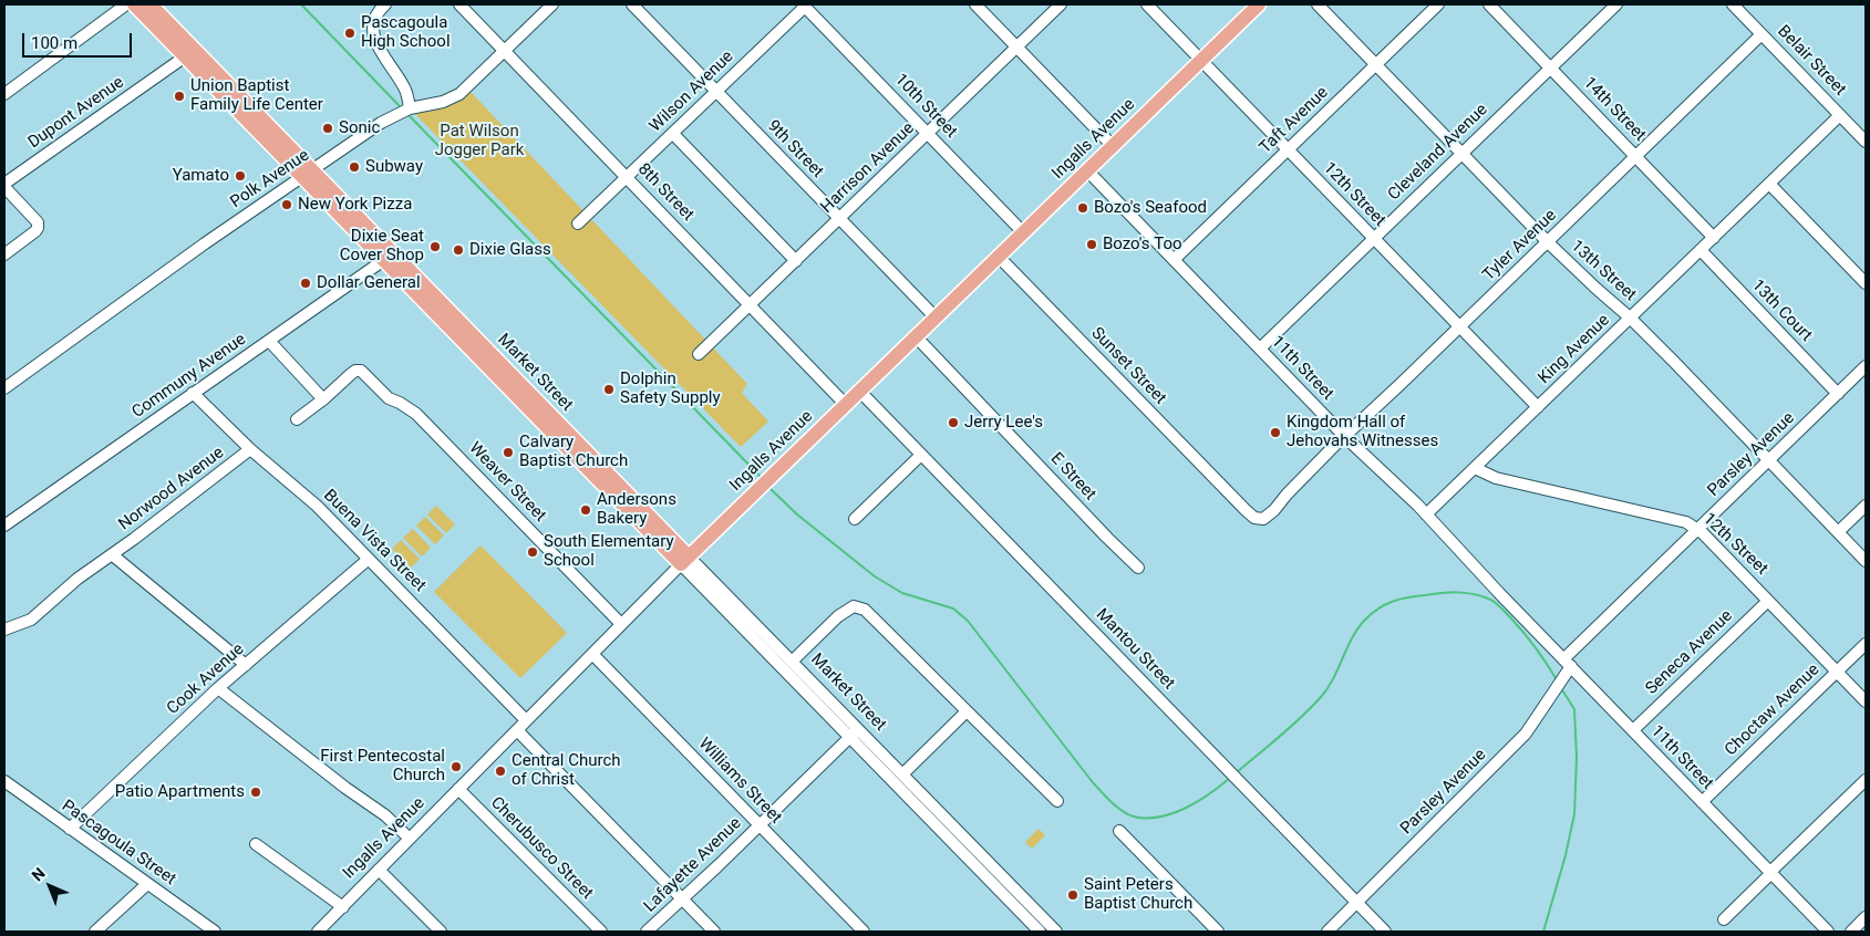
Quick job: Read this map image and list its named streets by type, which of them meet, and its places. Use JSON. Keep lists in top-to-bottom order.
{
  "streets": {
    "main road": ["Ingalls Avenue", "Market Street"],
    "street": [
      "Belair Street",
      "Wilson Avenue",
      "10th Street",
      "14th Street",
      "Dupont Avenue",
      "Taft Avenue",
      "9th Street",
      "Cleveland Avenue",
      "Harrison Avenue",
      "Polk Avenue",
      "8th Street",
      "12th Street",
      "Tyler Avenue",
      "13th Street",
      "13th Court",
      "King Avenue",
      "Sunset Street",
      "11th Street",
      "Communy Avenue",
      "Parsley Avenue",
      "E Street",
      "Weaver Street",
      "Norwood Avenue",
      "Buena Vista Street",
      "Mantou Street",
      "Seneca Avenue",
      "Cook Avenue",
      "Choctaw Avenue",
      "Williams Street",
      "Pascagoula Street",
      "Cherubusco Street",
      "Lafayette Avenue"
    ]
  },
  "crossings": [
    ["Belair Street", "Tyler Avenue"],
    ["Belair Street", "King Avenue"],
    ["Wilson Avenue", "10th Street"],
    ["Wilson Avenue", "9th Street"],
    ["Wilson Avenue", "8th Street"],
    ["10th Street", "Ingalls Avenue"],
    ["10th Street", "Harrison Avenue"],
    ["14th Street", "Cleveland Avenue"],
    ["14th Street", "Tyler Avenue"],
    ["14th Street", "King Avenue"],
    ["Dupont Avenue", "Market Street"],
    ["Taft Avenue", "12th Street"],
    ["Taft Avenue", "13th Street"],
    ["Taft Avenue", "11th Street"],
    ["Ingalls Avenue", "9th Street"],
    ["Ingalls Avenue", "8th Street"],
    ["Ingalls Avenue", "12th Street"],
    ["Ingalls Avenue", "Sunset Street"],
    ["Ingalls Avenue", "11th Street"],
    ["Ingalls Avenue", "Market Street"],
    ["Ingalls Avenue", "E Street"],
    ["Ingalls Avenue", "Weaver Street"],
    ["Ingalls Avenue", "Buena Vista Street"],
    ["Ingalls Avenue", "Mantou Street"],
    ["Ingalls Avenue", "Williams Street"],
    ["Ingalls Avenue", "Cherubusco Street"],
    ["9th Street", "Harrison Avenue"],
    ["Cleveland Avenue", "12th Street"],
    ["Cleveland Avenue", "13th Street"],
    ["Cleveland Avenue", "11th Street"],
    ["Harrison Avenue", "8th Street"],
    ["Polk Avenue", "8th Street"],
    ["Polk Avenue", "Market Street"],
    ["12th Street", "Tyler Avenue"],
    ["12th Street", "King Avenue"],
    ["12th Street", "Parsley Avenue"],
    ["12th Street", "Seneca Avenue"],
    ["12th Street", "Choctaw Avenue"],
    ["Tyler Avenue", "13th Street"],
    ["Tyler Avenue", "Sunset Street"],
    ["Tyler Avenue", "11th Street"],
    ["13th Street", "King Avenue"],
    ["13th Street", "Parsley Avenue"],
    ["13th Court", "King Avenue"],
    ["13th Court", "Parsley Avenue"],
    ["King Avenue", "11th Street"],
    ["11th Street", "Parsley Avenue"],
    ["11th Street", "Seneca Avenue"],
    ["11th Street", "Choctaw Avenue"],
    ["Market Street", "Communy Avenue"],
    ["Market Street", "Lafayette Avenue"],
    ["Communy Avenue", "Buena Vista Street"],
    ["Parsley Avenue", "Mantou Street"],
    ["Norwood Avenue", "Buena Vista Street"],
    ["Buena Vista Street", "Cook Avenue"],
    ["Cook Avenue", "Pascagoula Street"],
    ["Williams Street", "Lafayette Avenue"]
  ],
  "parks": ["Pat Wilson Jogger Park"],
  "places": [
    "Pascagoula High School",
    "Union Baptist Family Life Center",
    "Sonic",
    "Subway",
    "Yamato",
    "New York Pizza",
    "Bozo's Seafood",
    "Bozo's Too",
    "Dixie Seat Cover Shop",
    "Dixie Glass",
    "Dollar General",
    "Dolphin Safety Supply",
    "Jerry Lee's",
    "Kingdom Hall of Jehovahs Witnesses",
    "Calvary Baptist Church",
    "Andersons Bakery",
    "South Elementary School",
    "First Pentecostal Church",
    "Central Church of Christ",
    "Patio Apartments",
    "Saint Peters Baptist Church"
  ],
  "scale_bar": "100 m",
  "north": "top left"
}
